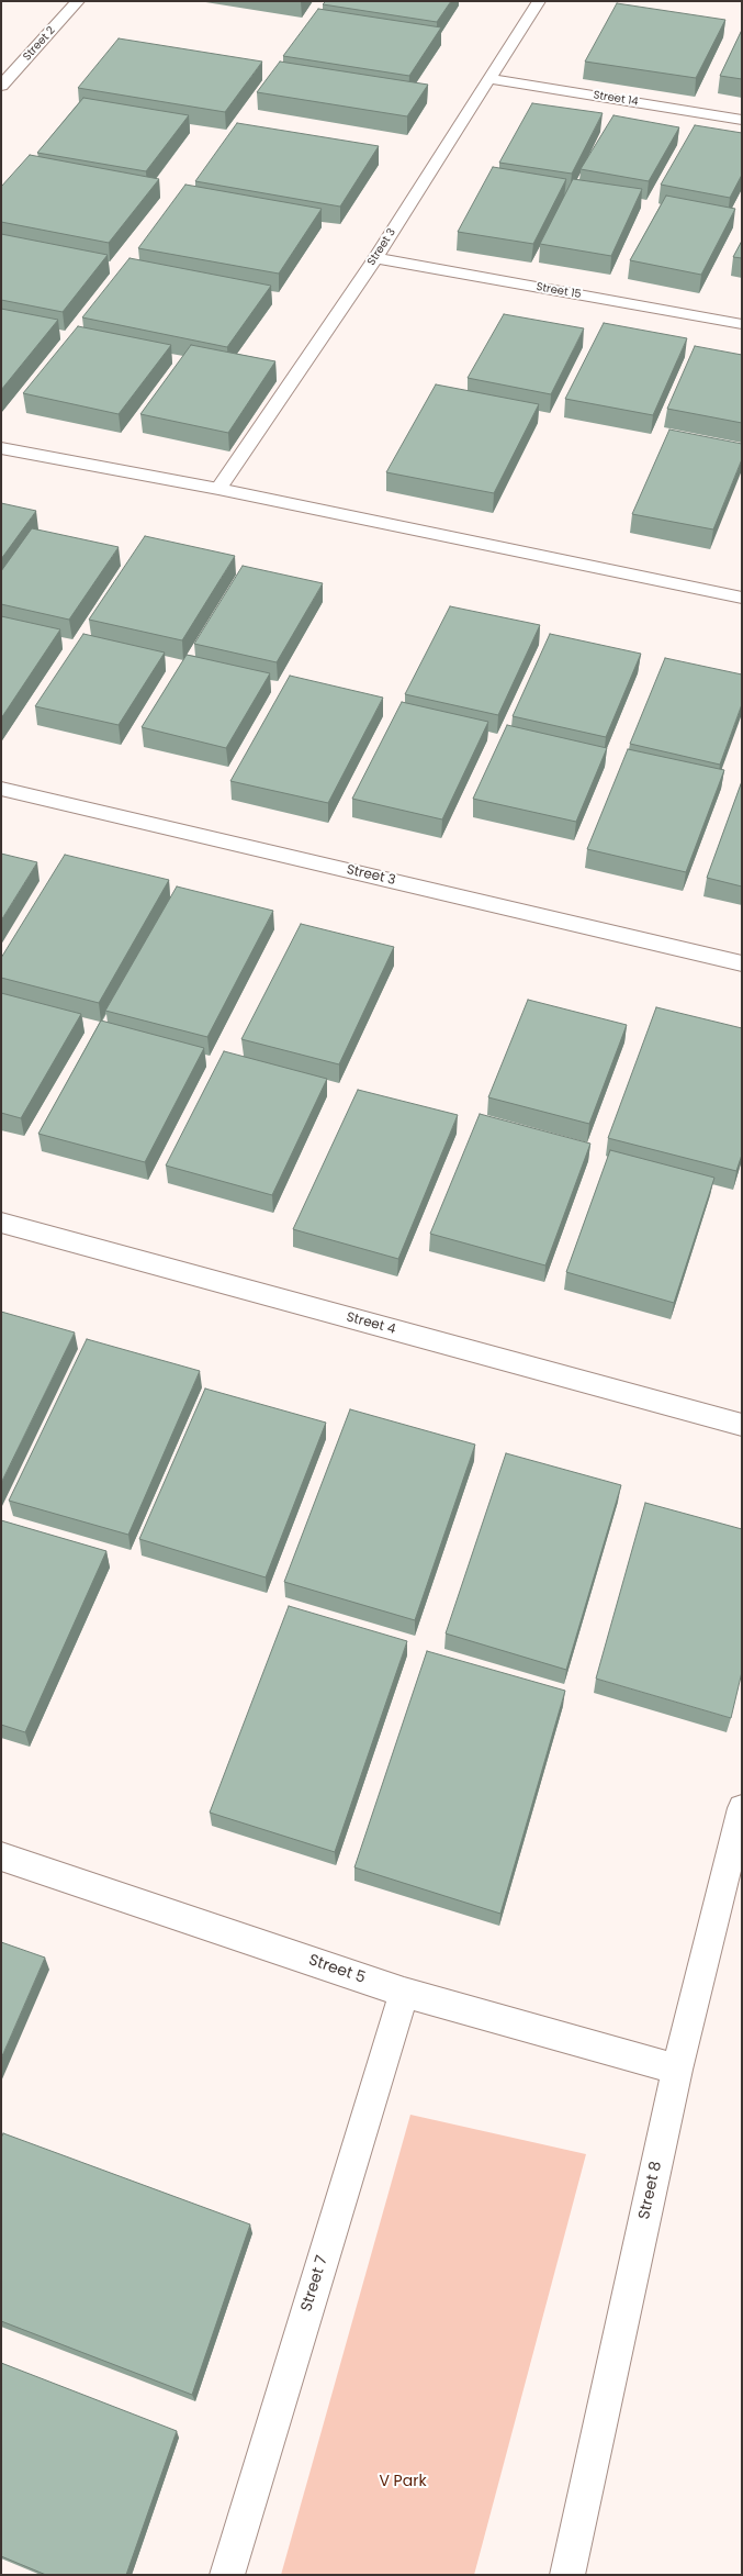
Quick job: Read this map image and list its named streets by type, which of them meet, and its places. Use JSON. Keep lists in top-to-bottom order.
{
  "streets": {
    "street": [
      "Street 2",
      "Street 14",
      "Street 3",
      "Street 15",
      "Street 4",
      "Street 5",
      "Street 8",
      "Street 7"
    ]
  },
  "crossings": [
    ["Street 14", "Street 3"],
    ["Street 3", "Street 15"],
    ["Street 5", "Street 8"],
    ["Street 5", "Street 7"]
  ],
  "parks": ["V Park"]
}
